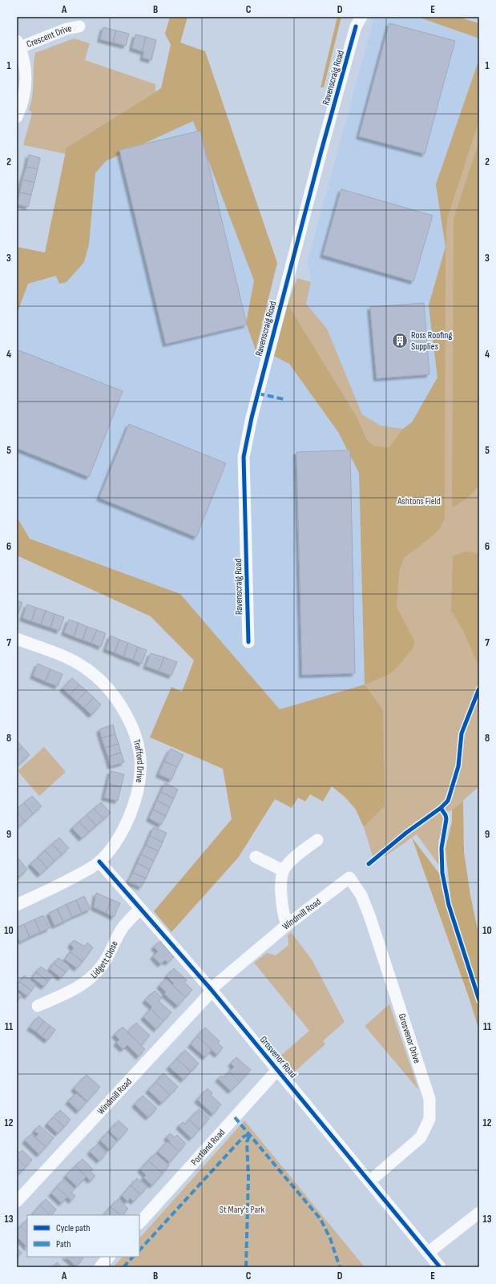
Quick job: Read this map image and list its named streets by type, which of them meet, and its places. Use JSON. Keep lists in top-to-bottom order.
{
  "streets": {
    "street": [
      "Crescent Drive",
      "Ravenscraig Road",
      "Trafford Drive",
      "Windmill Road",
      "Lidgett Close",
      "Grosvenor Drive",
      "Grosvenor Road",
      "Portland Road"
    ]
  },
  "crossings": [
    ["Trafford Drive", "Grosvenor Road"],
    ["Windmill Road", "Grosvenor Drive"],
    ["Windmill Road", "Grosvenor Road"],
    ["Lidgett Close", "Grosvenor Road"],
    ["Grosvenor Drive", "Grosvenor Road"],
    ["Grosvenor Road", "Portland Road"]
  ],
  "parks": ["Ashtons Field", "St Mary's Park"],
  "places": {
    "building": ["Ross Roofing Supplies"]
  },
  "legend": ["Cycle path", "Path"],
  "grid": {
    "columns": [
      "A",
      "B",
      "C",
      "D",
      "E"
    ],
    "rows": [
      "1",
      "2",
      "3",
      "4",
      "5",
      "6",
      "7",
      "8",
      "9",
      "10",
      "11",
      "12",
      "13"
    ]
  }
}
